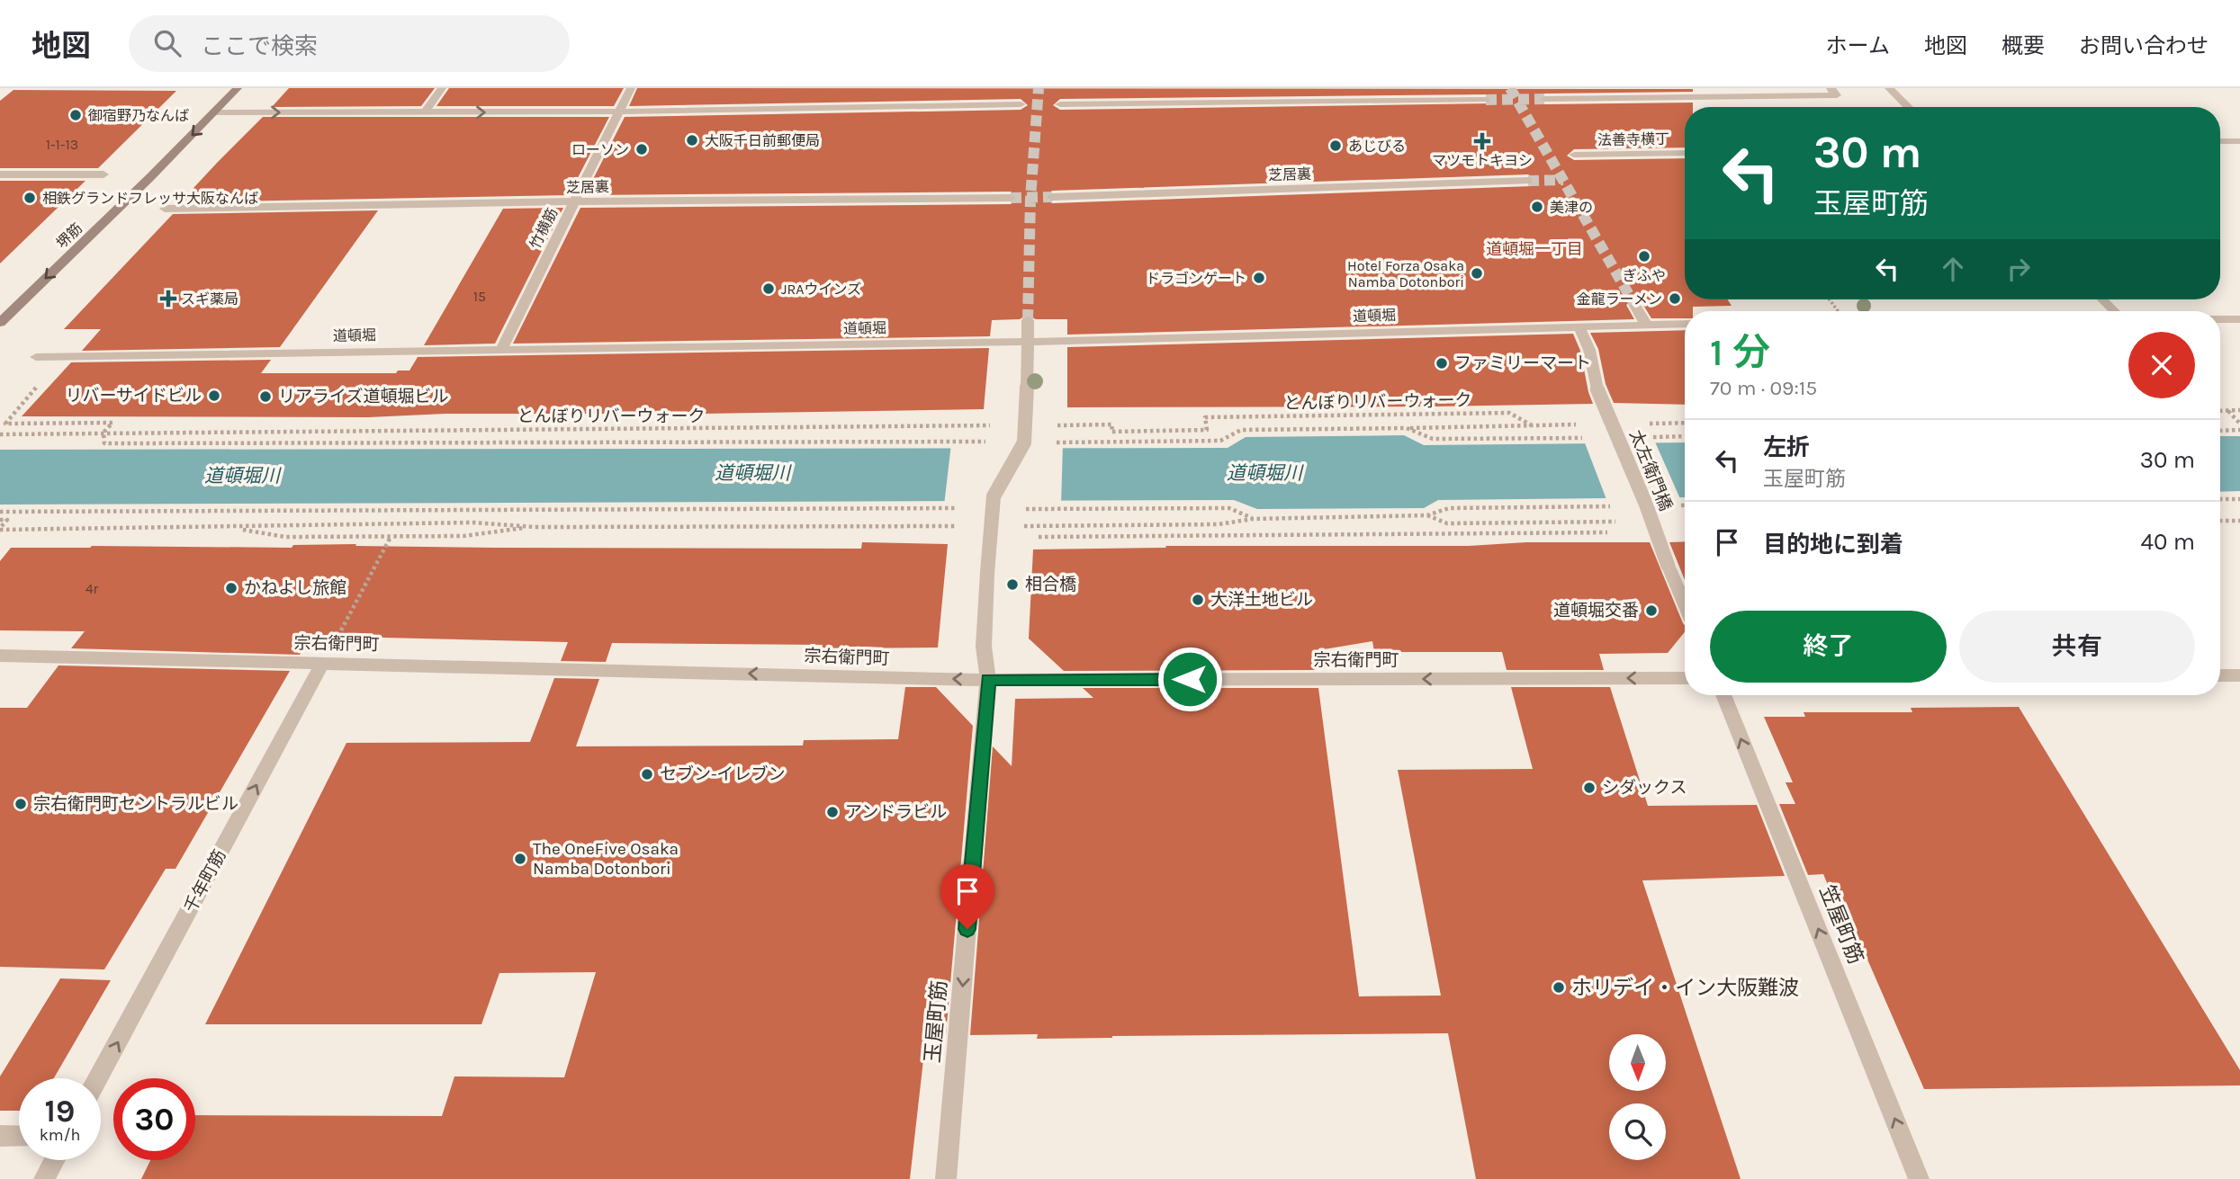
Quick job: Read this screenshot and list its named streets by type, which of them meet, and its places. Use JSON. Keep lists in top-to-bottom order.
{
  "streets": {
    "main road": ["堺筋"],
    "street": [
      "法善寺横丁",
      "芝居裏",
      "竹横筋",
      "道頓堀",
      "太左衛門橋",
      "宗右衛門町",
      "千年町筋",
      "笠屋町筋",
      "玉屋町筋"
    ],
    "path": ["とんぼりリバーウォーク"]
  },
  "crossings": [
    ["芝居裏", "竹横筋"],
    ["竹横筋", "道頓堀"],
    ["道頓堀", "太左衛門橋"],
    ["道頓堀", "玉屋町筋"],
    ["宗右衛門町", "千年町筋"],
    ["宗右衛門町", "玉屋町筋"]
  ],
  "one_way": [
    "堺筋",
    "宗右衛門町",
    "千年町筋",
    "笠屋町筋",
    "玉屋町筋"
  ],
  "districts": ["道頓堀一丁目"],
  "water": ["道頓堀川"],
  "places": {
    "other": [
      "御宿野乃なんば",
      "大阪千日前郵便局",
      "あじびる",
      "ローソン",
      "相鉄グランドフレッサ大阪なんば",
      "美津の",
      "ぎふや",
      "Hotel Forza Osaka Namba Dotonbori",
      "ドラゴンゲート",
      "JRAウインズ",
      "金龍ラーメン",
      "ファミリーマート",
      "リバーサイドビル",
      "リアライズ道頓堀ビル",
      "相合橋",
      "かねよし旅館",
      "大洋土地ビル",
      "道頓堀交番",
      "セブン-イレブン",
      "シダックス",
      "宗右衛門町セントラルビル",
      "アンドラビル",
      "The OneFive Osaka Namba Dotonbori",
      "ホリデイ・イン大阪難波"
    ],
    "health": ["マツモトキヨシ", "スギ薬局"]
  },
  "house_numbers": ["1-1-13", "15", "4r"],
  "north": "bottom",
  "page": {
    "header": "地図",
    "search": "ここで検索",
    "nav": [
      "ホーム",
      "地図",
      "概要",
      "お問い合わせ"
    ],
    "turn": ["30 m", "玉屋町筋"],
    "heading": ["1 分", "70 m · 09:15"],
    "list": [
      {
        "name": "左折",
        "note": "玉屋町筋",
        "value": "30 m"
      },
      {
        "name": "目的地に到着",
        "value": "40 m"
      }
    ],
    "buttons": ["終了", "共有"],
    "speed": "19 km/h",
    "limit": "30"
  }
}
